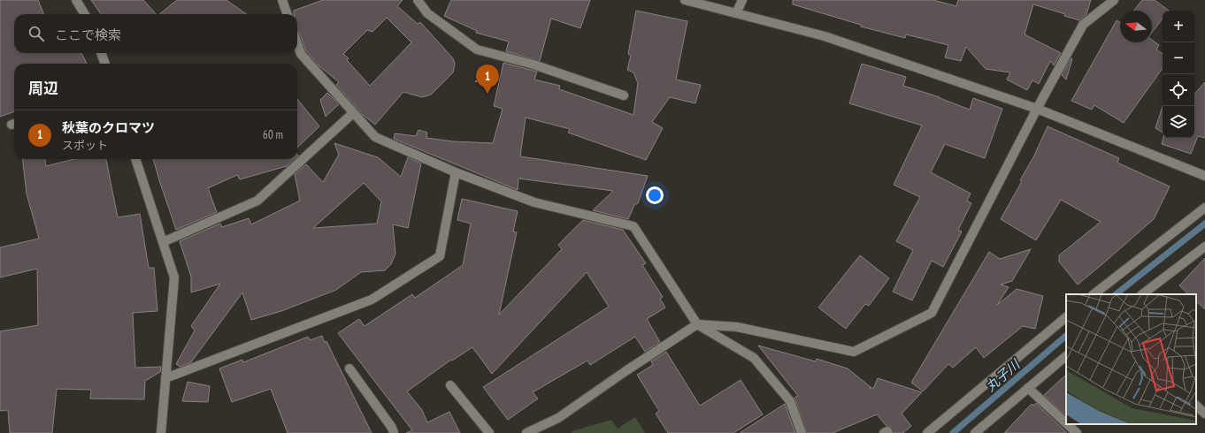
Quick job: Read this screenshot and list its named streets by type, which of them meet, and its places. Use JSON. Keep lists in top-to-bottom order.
{
  "water": ["丸子川"],
  "north": "left",
  "page": {
    "map_buttons": ["+", "−"],
    "search": "ここで検索",
    "heading": "周辺",
    "pins": "1",
    "list": [
      {
        "mark": "1",
        "name": "秋葉のクロマツ",
        "note": "スポット",
        "value": "60 m"
      }
    ]
  }
}
